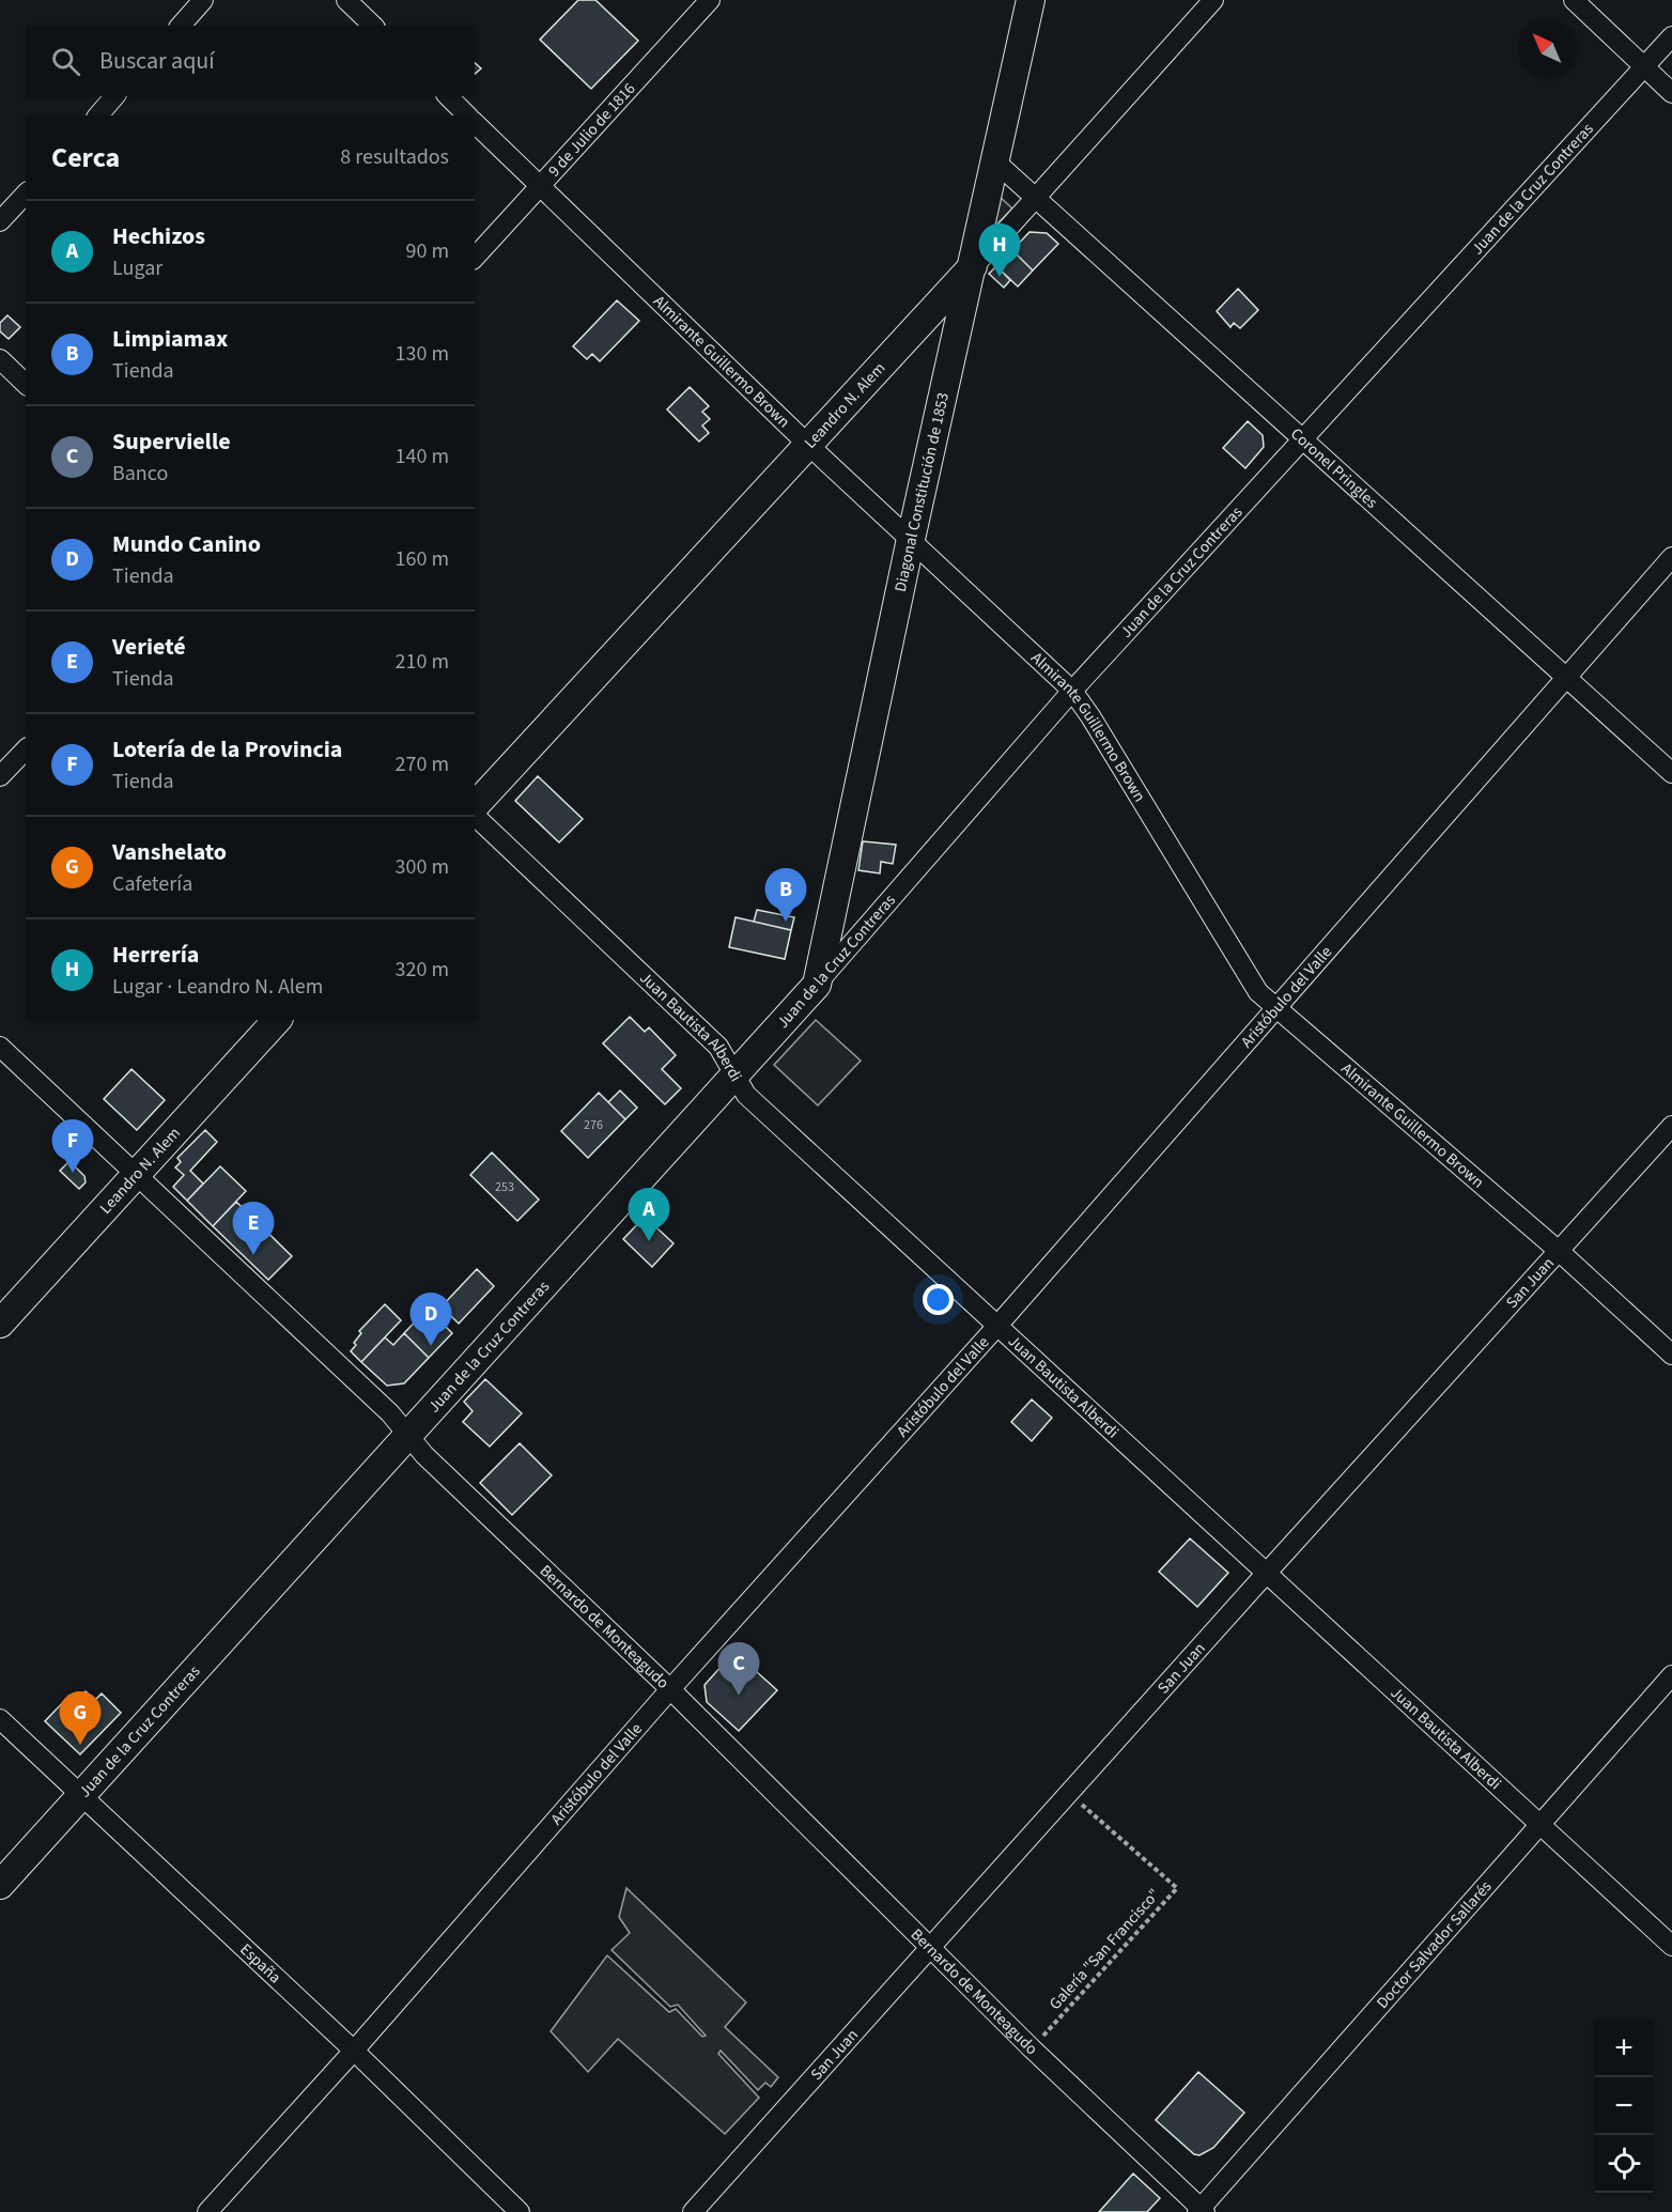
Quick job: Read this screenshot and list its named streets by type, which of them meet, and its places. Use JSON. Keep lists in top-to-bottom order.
{
  "streets": {
    "main road": ["Juan de la Cruz Contreras", "Leandro N. Alem", "Diagonal Constitución de 1853"],
    "street": [
      "9 de Julio de 1816",
      "Almirante Guillermo Brown",
      "Coronel Pringles",
      "Aristóbulo del Valle",
      "Juan Bautista Alberdi",
      "San Juan",
      "Bernardo de Monteagudo",
      "Doctor Salvador Sallarés",
      "España"
    ],
    "path": ["Galería \"San Francisco\""]
  },
  "crossings": [
    ["9 de Julio de 1816", "Almirante Guillermo Brown"],
    ["Juan de la Cruz Contreras", "Almirante Guillermo Brown"],
    ["Juan de la Cruz Contreras", "Coronel Pringles"],
    ["Juan de la Cruz Contreras", "Diagonal Constitución de 1853"],
    ["Juan de la Cruz Contreras", "Juan Bautista Alberdi"],
    ["Juan de la Cruz Contreras", "Bernardo de Monteagudo"],
    ["Juan de la Cruz Contreras", "España"],
    ["Almirante Guillermo Brown", "Leandro N. Alem"],
    ["Almirante Guillermo Brown", "Diagonal Constitución de 1853"],
    ["Almirante Guillermo Brown", "Aristóbulo del Valle"],
    ["Almirante Guillermo Brown", "San Juan"],
    ["Leandro N. Alem", "Coronel Pringles"],
    ["Leandro N. Alem", "Diagonal Constitución de 1853"],
    ["Leandro N. Alem", "Bernardo de Monteagudo"],
    ["Coronel Pringles", "Diagonal Constitución de 1853"],
    ["Coronel Pringles", "Aristóbulo del Valle"],
    ["Aristóbulo del Valle", "Juan Bautista Alberdi"],
    ["Aristóbulo del Valle", "Bernardo de Monteagudo"],
    ["Aristóbulo del Valle", "España"],
    ["Juan Bautista Alberdi", "San Juan"],
    ["Juan Bautista Alberdi", "Doctor Salvador Sallarés"],
    ["San Juan", "Bernardo de Monteagudo"],
    ["San Juan", "Galería \"San Francisco\""],
    ["Bernardo de Monteagudo", "Doctor Salvador Sallarés"],
    ["Bernardo de Monteagudo", "Galería \"San Francisco\""]
  ],
  "house_numbers": ["276", "253"],
  "north": "top left",
  "page": {
    "search": "Buscar aquí",
    "heading": ["Cerca", "8 resultados"],
    "list": [
      {
        "mark": "A",
        "name": "Hechizos",
        "note": "Lugar",
        "value": "90 m"
      },
      {
        "mark": "B",
        "name": "Limpiamax",
        "note": "Tienda",
        "value": "130 m"
      },
      {
        "mark": "C",
        "name": "Supervielle",
        "note": "Banco",
        "value": "140 m"
      },
      {
        "mark": "D",
        "name": "Mundo Canino",
        "note": "Tienda",
        "value": "160 m"
      },
      {
        "mark": "E",
        "name": "Verieté",
        "note": "Tienda",
        "value": "210 m"
      },
      {
        "mark": "F",
        "name": "Lotería de la Provincia",
        "note": "Tienda",
        "value": "270 m"
      },
      {
        "mark": "G",
        "name": "Vanshelato",
        "note": "Cafetería",
        "value": "300 m"
      },
      {
        "mark": "H",
        "name": "Herrería",
        "note": "Lugar · Leandro N. Alem",
        "value": "320 m"
      }
    ],
    "pins": [
      "H",
      "B",
      "F",
      "A",
      "E",
      "D",
      "C",
      "G"
    ],
    "map_buttons": ["+", "−"]
  }
}
